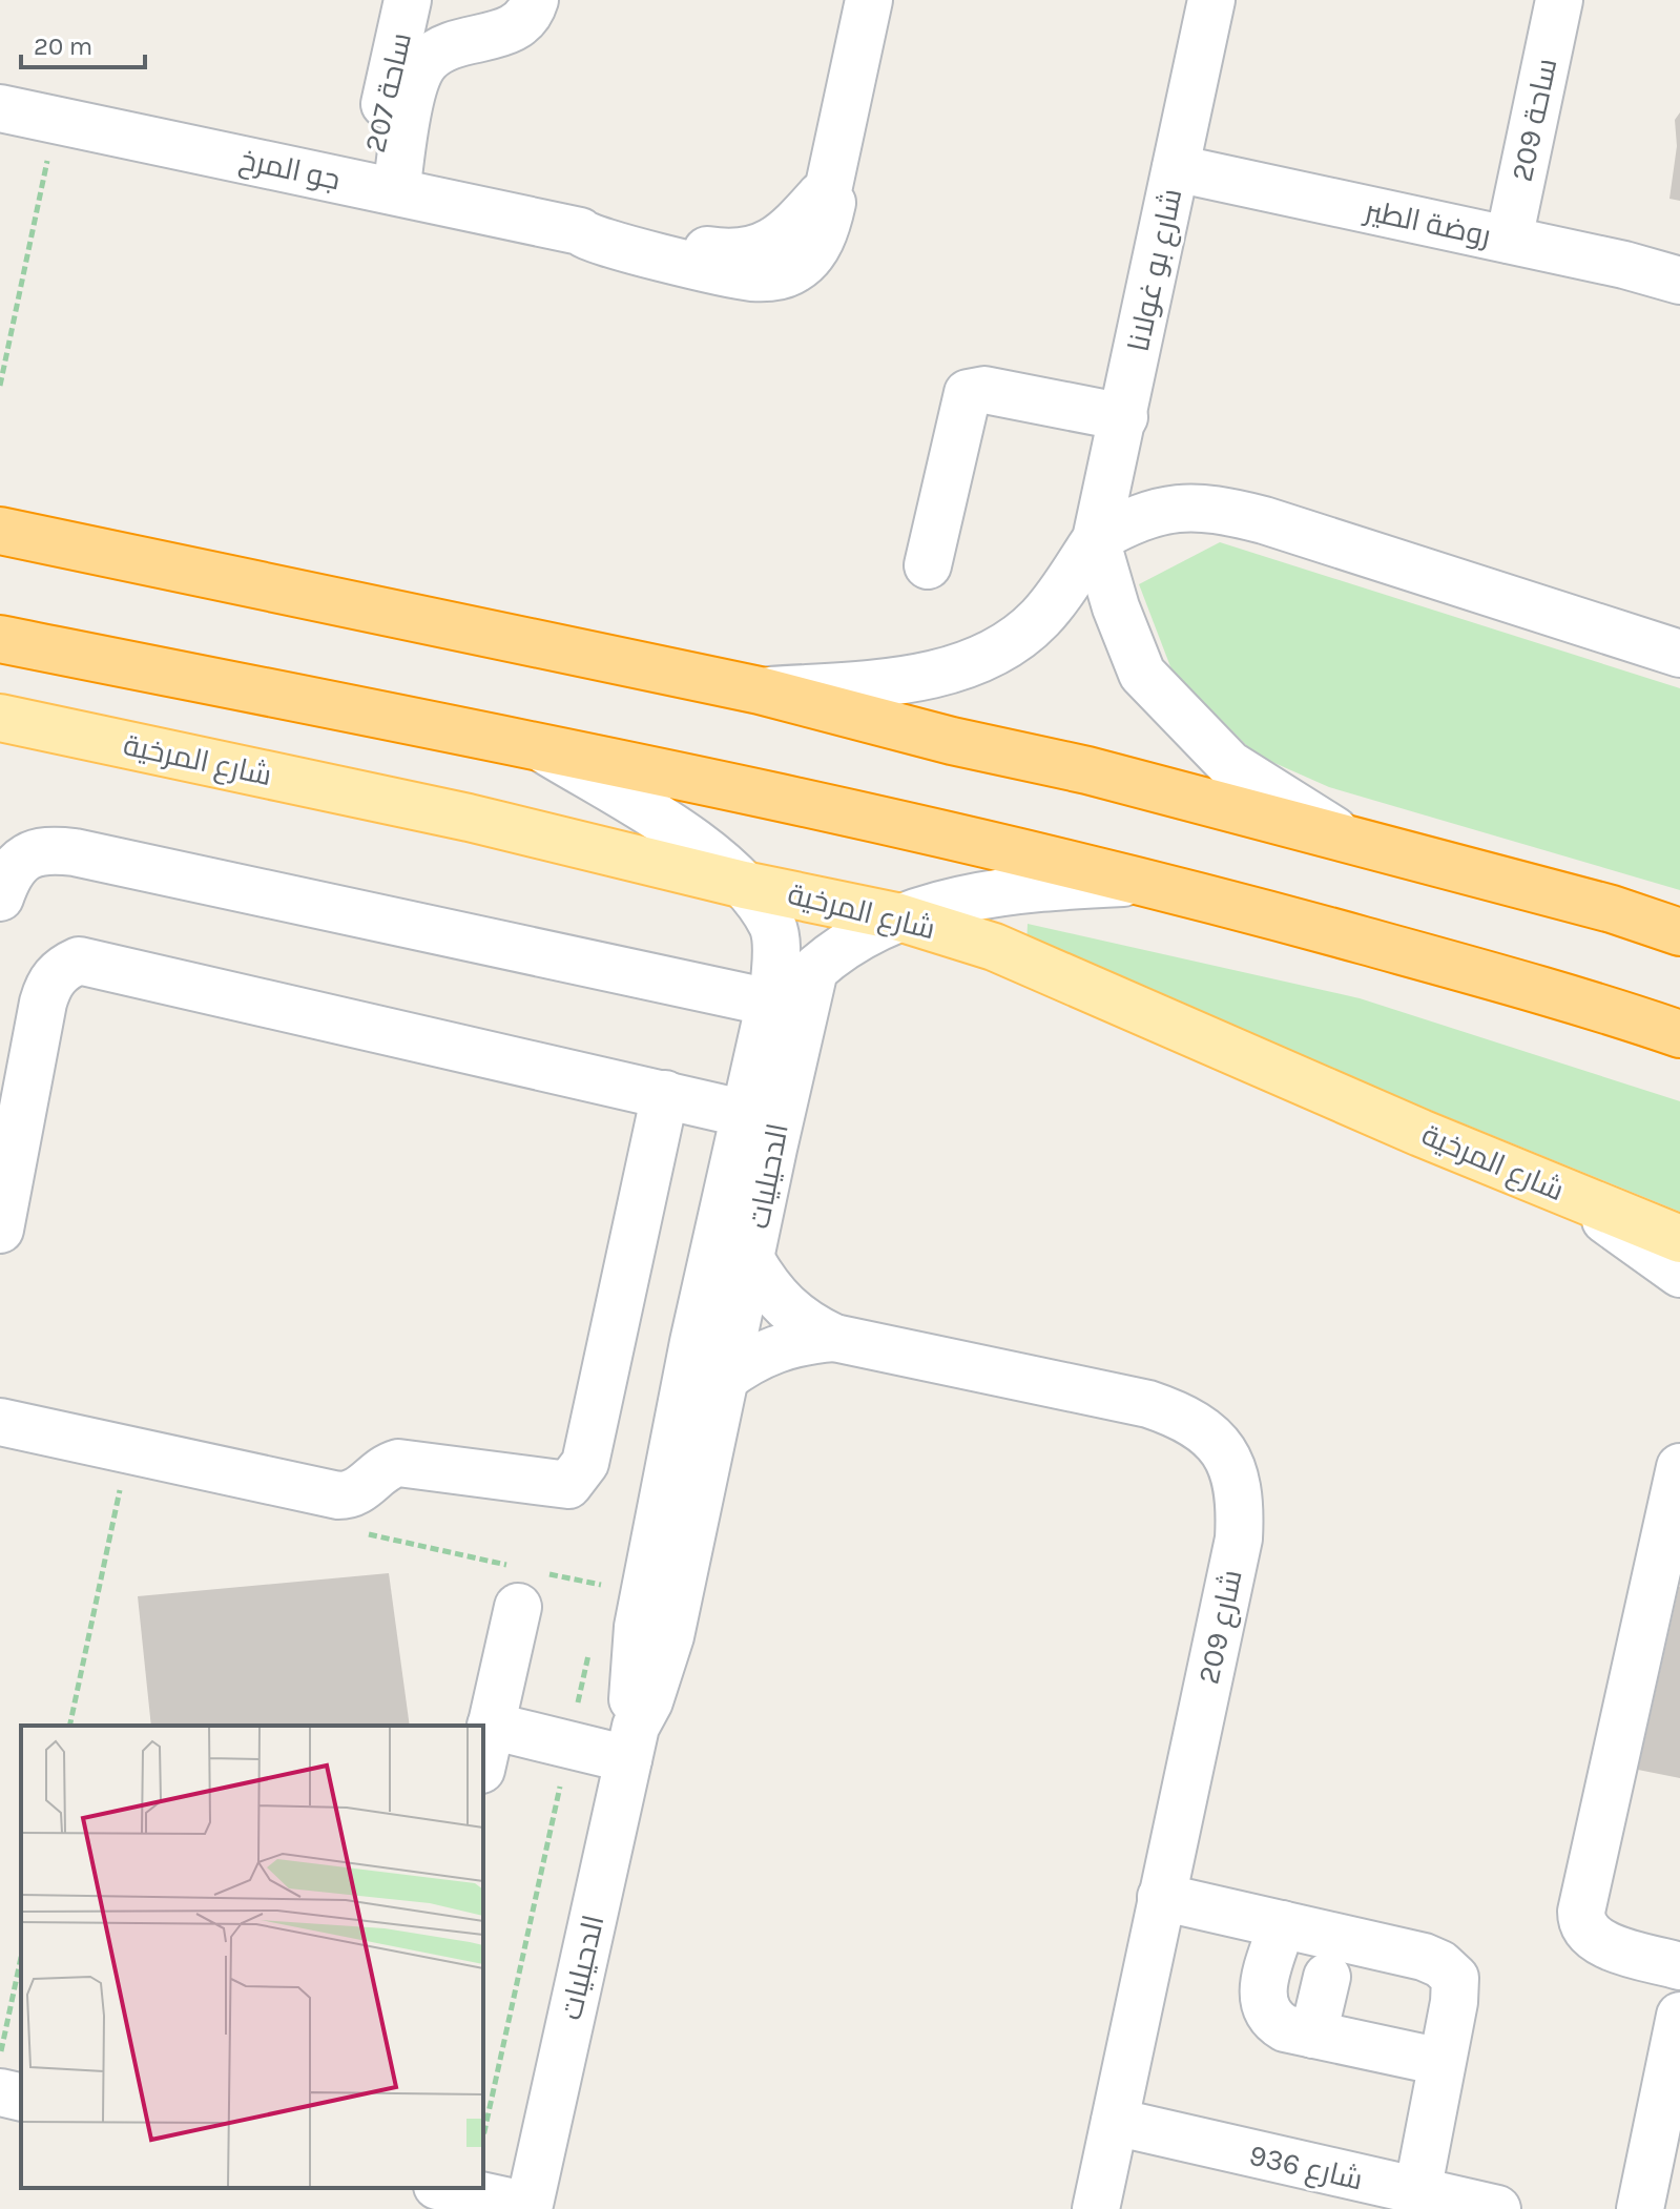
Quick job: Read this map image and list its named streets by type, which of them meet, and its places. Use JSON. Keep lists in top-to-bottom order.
{
  "streets": {
    "main road": ["شارع المرخية"],
    "street": [
      "ساحة 207",
      "ساحة 209",
      "جو المرخ",
      "روضة الطير",
      "شارع بو غولانا",
      "الدحيليات",
      "شارع 209",
      "شارع 936"
    ]
  },
  "crossings": [
    ["ساحة 207", "جو المرخ"],
    ["ساحة 209", "روضة الطير"],
    ["روضة الطير", "شارع بو غولانا"],
    ["شارع المرخية", "الدحيليات"],
    ["الدحيليات", "شارع 209"],
    ["شارع 209", "شارع 936"]
  ],
  "scale_bar": "20 m"
}
